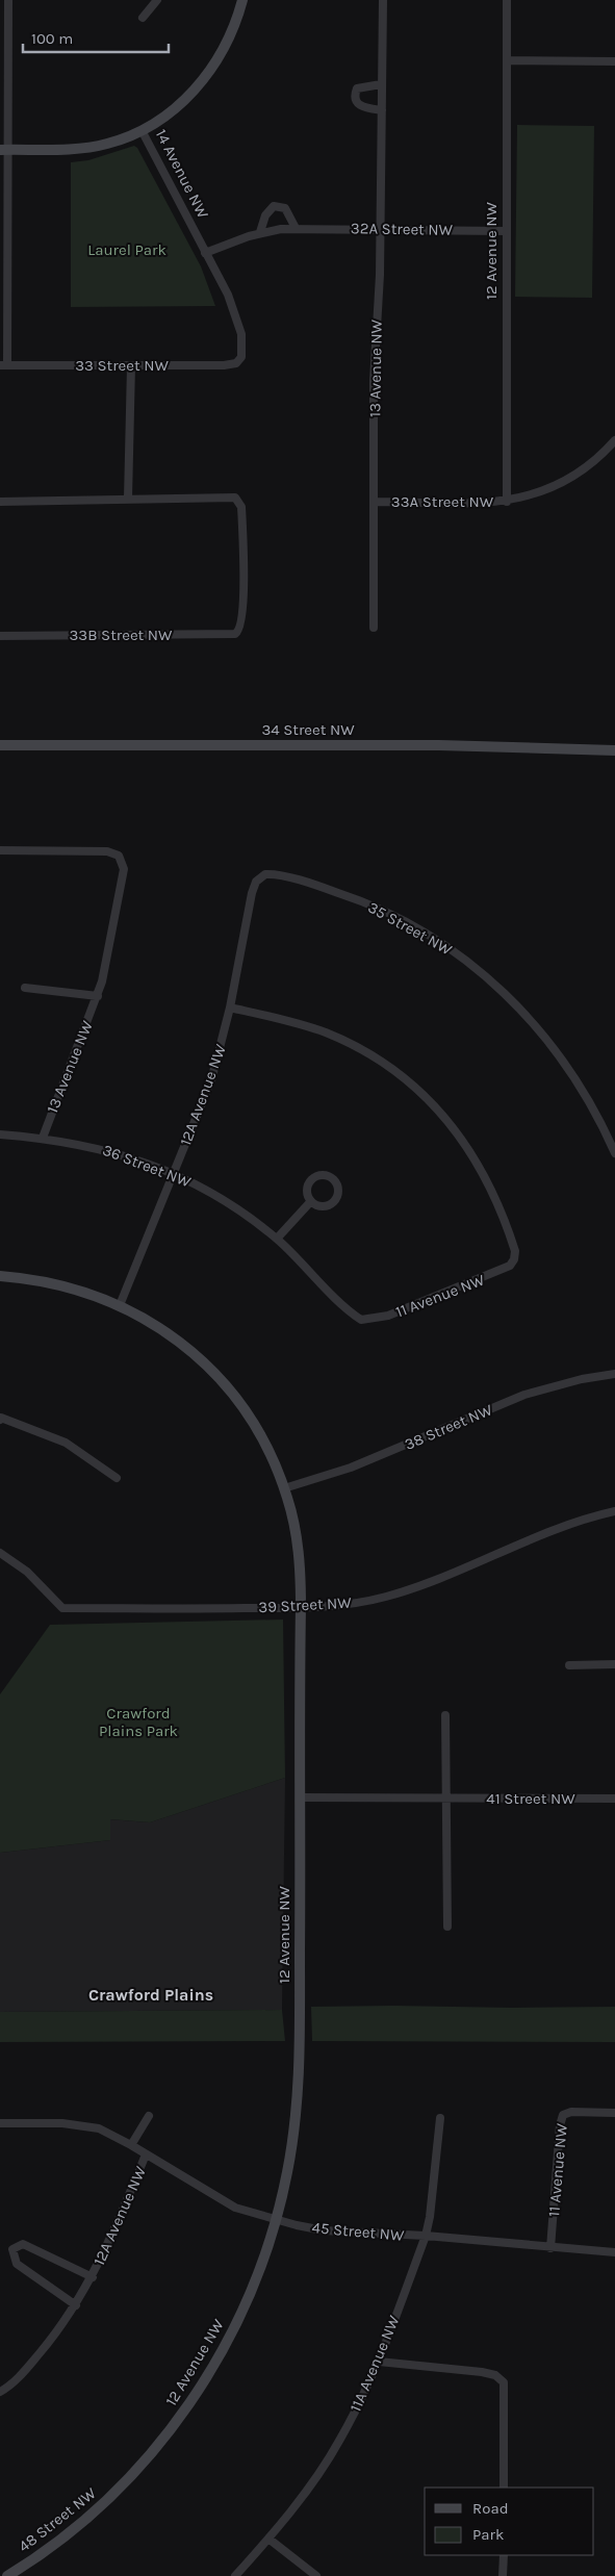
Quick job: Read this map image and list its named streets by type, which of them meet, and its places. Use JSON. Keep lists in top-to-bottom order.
{
  "streets": {
    "street": [
      "14 Avenue NW",
      "32A Street NW",
      "12 Avenue NW",
      "33 Street NW",
      "13 Avenue NW",
      "33A Street NW",
      "33B Street NW",
      "34 Street NW",
      "35 Street NW",
      "12A Avenue NW",
      "36 Street NW",
      "11 Avenue NW",
      "38 Street NW",
      "39 Street NW",
      "41 Street NW",
      "45 Street NW",
      "11A Avenue NW",
      "48 Street NW"
    ]
  },
  "crossings": [
    ["14 Avenue NW", "32A Street NW"],
    ["14 Avenue NW", "33 Street NW"],
    ["32A Street NW", "12 Avenue NW"],
    ["32A Street NW", "13 Avenue NW"],
    ["12 Avenue NW", "33A Street NW"],
    ["12 Avenue NW", "12A Avenue NW"],
    ["12 Avenue NW", "38 Street NW"],
    ["12 Avenue NW", "39 Street NW"],
    ["12 Avenue NW", "41 Street NW"],
    ["12 Avenue NW", "45 Street NW"],
    ["12 Avenue NW", "48 Street NW"],
    ["13 Avenue NW", "33A Street NW"],
    ["13 Avenue NW", "36 Street NW"],
    ["35 Street NW", "12A Avenue NW"],
    ["12A Avenue NW", "36 Street NW"],
    ["12A Avenue NW", "11 Avenue NW"],
    ["12A Avenue NW", "45 Street NW"],
    ["36 Street NW", "11 Avenue NW"],
    ["11 Avenue NW", "45 Street NW"],
    ["45 Street NW", "11A Avenue NW"]
  ],
  "districts": ["Crawford Plains"],
  "parks": ["Laurel Park", "Crawford Plains Park"],
  "legend": ["Road", "Park"],
  "scale_bar": "100 m"
}
